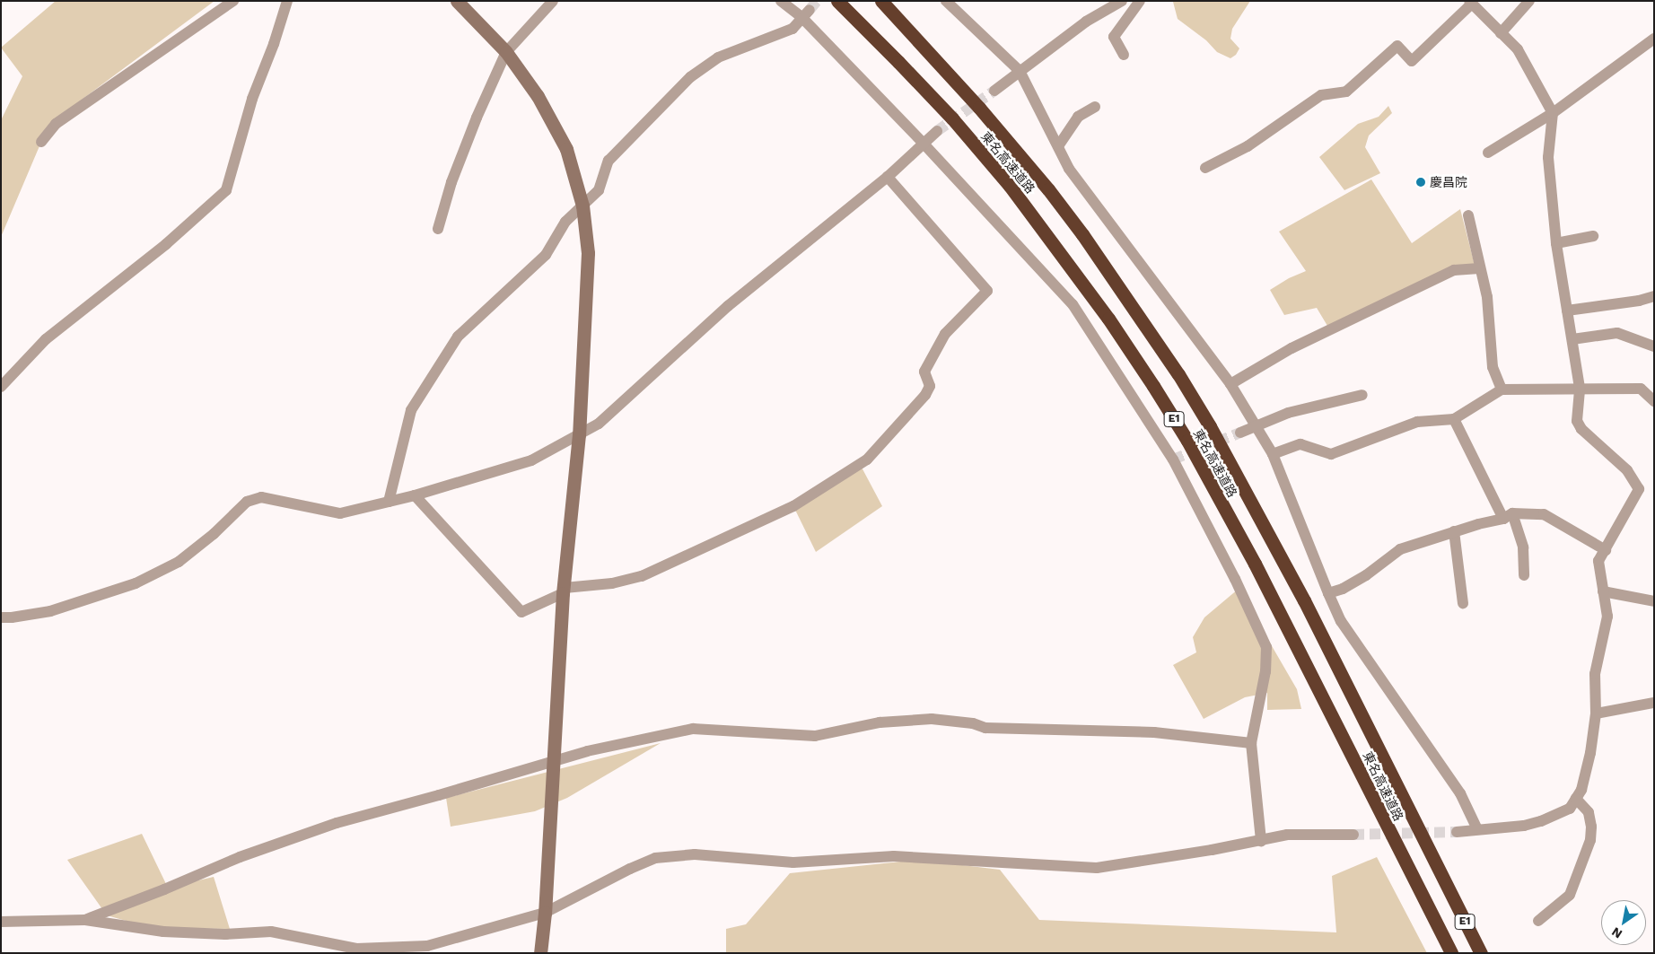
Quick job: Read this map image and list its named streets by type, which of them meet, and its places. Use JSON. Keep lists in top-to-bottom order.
{
  "streets": {
    "highway": ["東名高速道路", "E1"]
  },
  "places": ["慶昌院"],
  "north": "bottom left"
}
